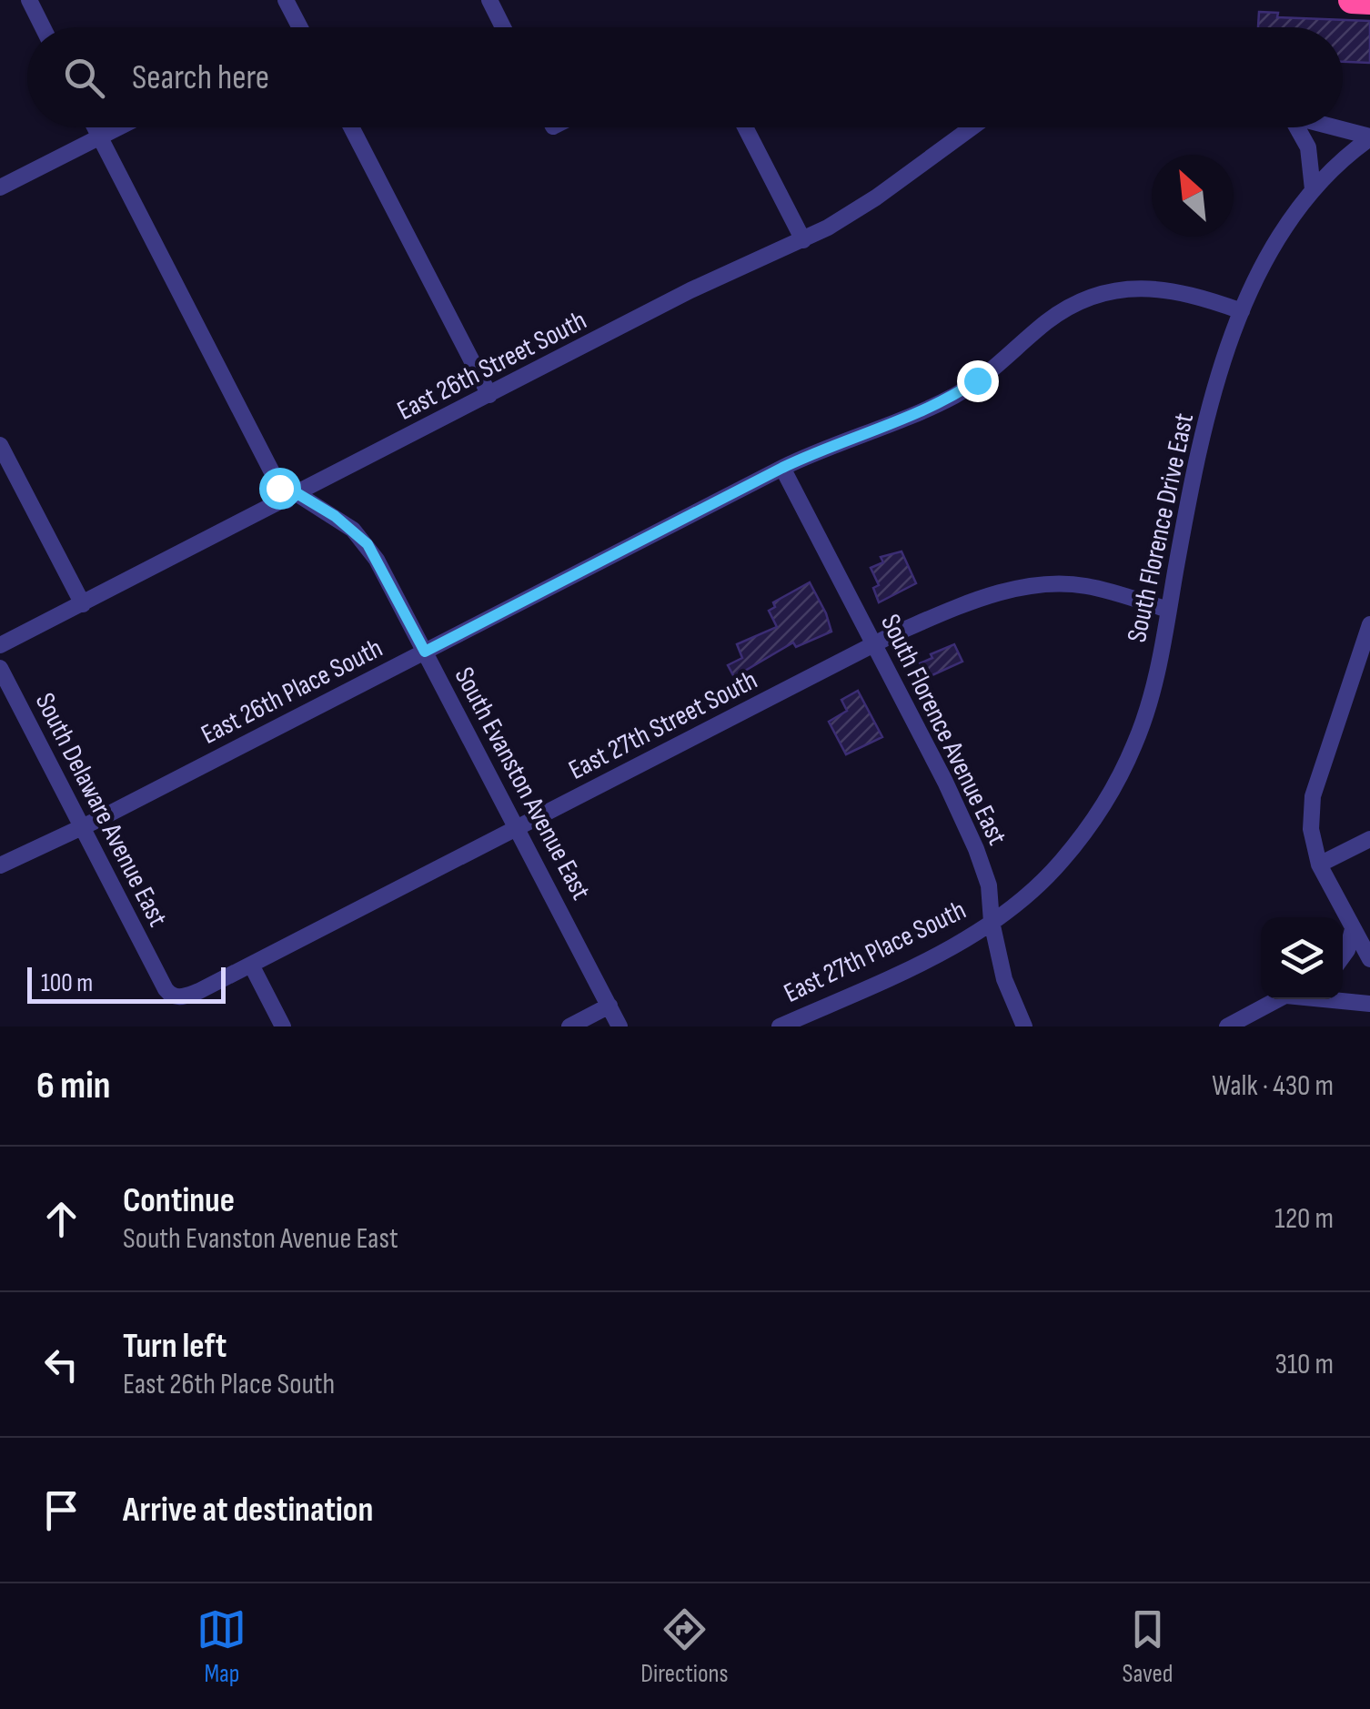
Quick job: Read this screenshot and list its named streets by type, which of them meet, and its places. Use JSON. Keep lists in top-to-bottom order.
{
  "streets": {
    "street": [
      "East 26th Street South",
      "South Florence Drive East",
      "East 26th Place South",
      "East 27th Street South",
      "South Florence Avenue East",
      "South Evanston Avenue East",
      "South Delaware Avenue East",
      "East 27th Place South"
    ]
  },
  "crossings": [
    ["East 26th Street South", "South Evanston Avenue East"],
    ["South Florence Drive East", "East 26th Place South"],
    ["South Florence Drive East", "East 27th Street South"],
    ["South Florence Drive East", "South Florence Avenue East"],
    ["South Florence Drive East", "East 27th Place South"],
    ["East 26th Place South", "South Florence Avenue East"],
    ["East 26th Place South", "South Evanston Avenue East"],
    ["East 26th Place South", "South Delaware Avenue East"],
    ["East 27th Street South", "South Florence Avenue East"],
    ["East 27th Street South", "South Evanston Avenue East"],
    ["East 27th Street South", "South Delaware Avenue East"],
    ["South Florence Avenue East", "East 27th Place South"]
  ],
  "scale_bar": "100 m",
  "north": "top left",
  "page": {
    "search": "Search here",
    "scale": "100 m",
    "heading": ["6 min", "Walk · 430 m"],
    "list": [
      ["Continue", "South Evanston Avenue East", "120 m"],
      ["Turn left", "East 26th Place South", "310 m"],
      "Arrive at destination"
    ],
    "nav": ["Map", "Directions", "Saved"]
  }
}
